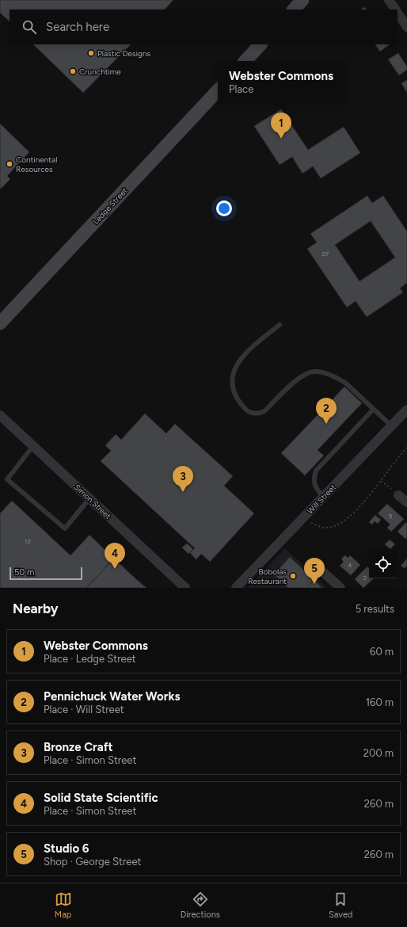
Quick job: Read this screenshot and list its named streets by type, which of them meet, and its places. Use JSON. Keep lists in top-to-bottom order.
{
  "streets": {
    "street": ["Ledge Street", "Will Street", "Simon Street"]
  },
  "places": [
    "Plastic Designs",
    "Crunchtime",
    "Continental Resources",
    "Bobolas Restaurant"
  ],
  "house_numbers": [
    "27",
    "5",
    "12",
    "4",
    "2"
  ],
  "scale_bar": "50 m",
  "page": {
    "search": "Search here",
    "popup": ["Webster Commons", "Place"],
    "pins": [
      "1",
      "2",
      "3",
      "4",
      "5"
    ],
    "scale": "50 m",
    "heading": ["Nearby", "5 results"],
    "list": [
      {
        "mark": "1",
        "name": "Webster Commons",
        "note": "Place · Ledge Street",
        "value": "60 m"
      },
      {
        "mark": "2",
        "name": "Pennichuck Water Works",
        "note": "Place · Will Street",
        "value": "160 m"
      },
      {
        "mark": "3",
        "name": "Bronze Craft",
        "note": "Place · Simon Street",
        "value": "200 m"
      },
      {
        "mark": "4",
        "name": "Solid State Scientific",
        "note": "Place · Simon Street",
        "value": "260 m"
      },
      {
        "mark": "5",
        "name": "Studio 6",
        "note": "Shop · George Street",
        "value": "260 m"
      }
    ],
    "nav": ["Map", "Directions", "Saved"]
  }
}
